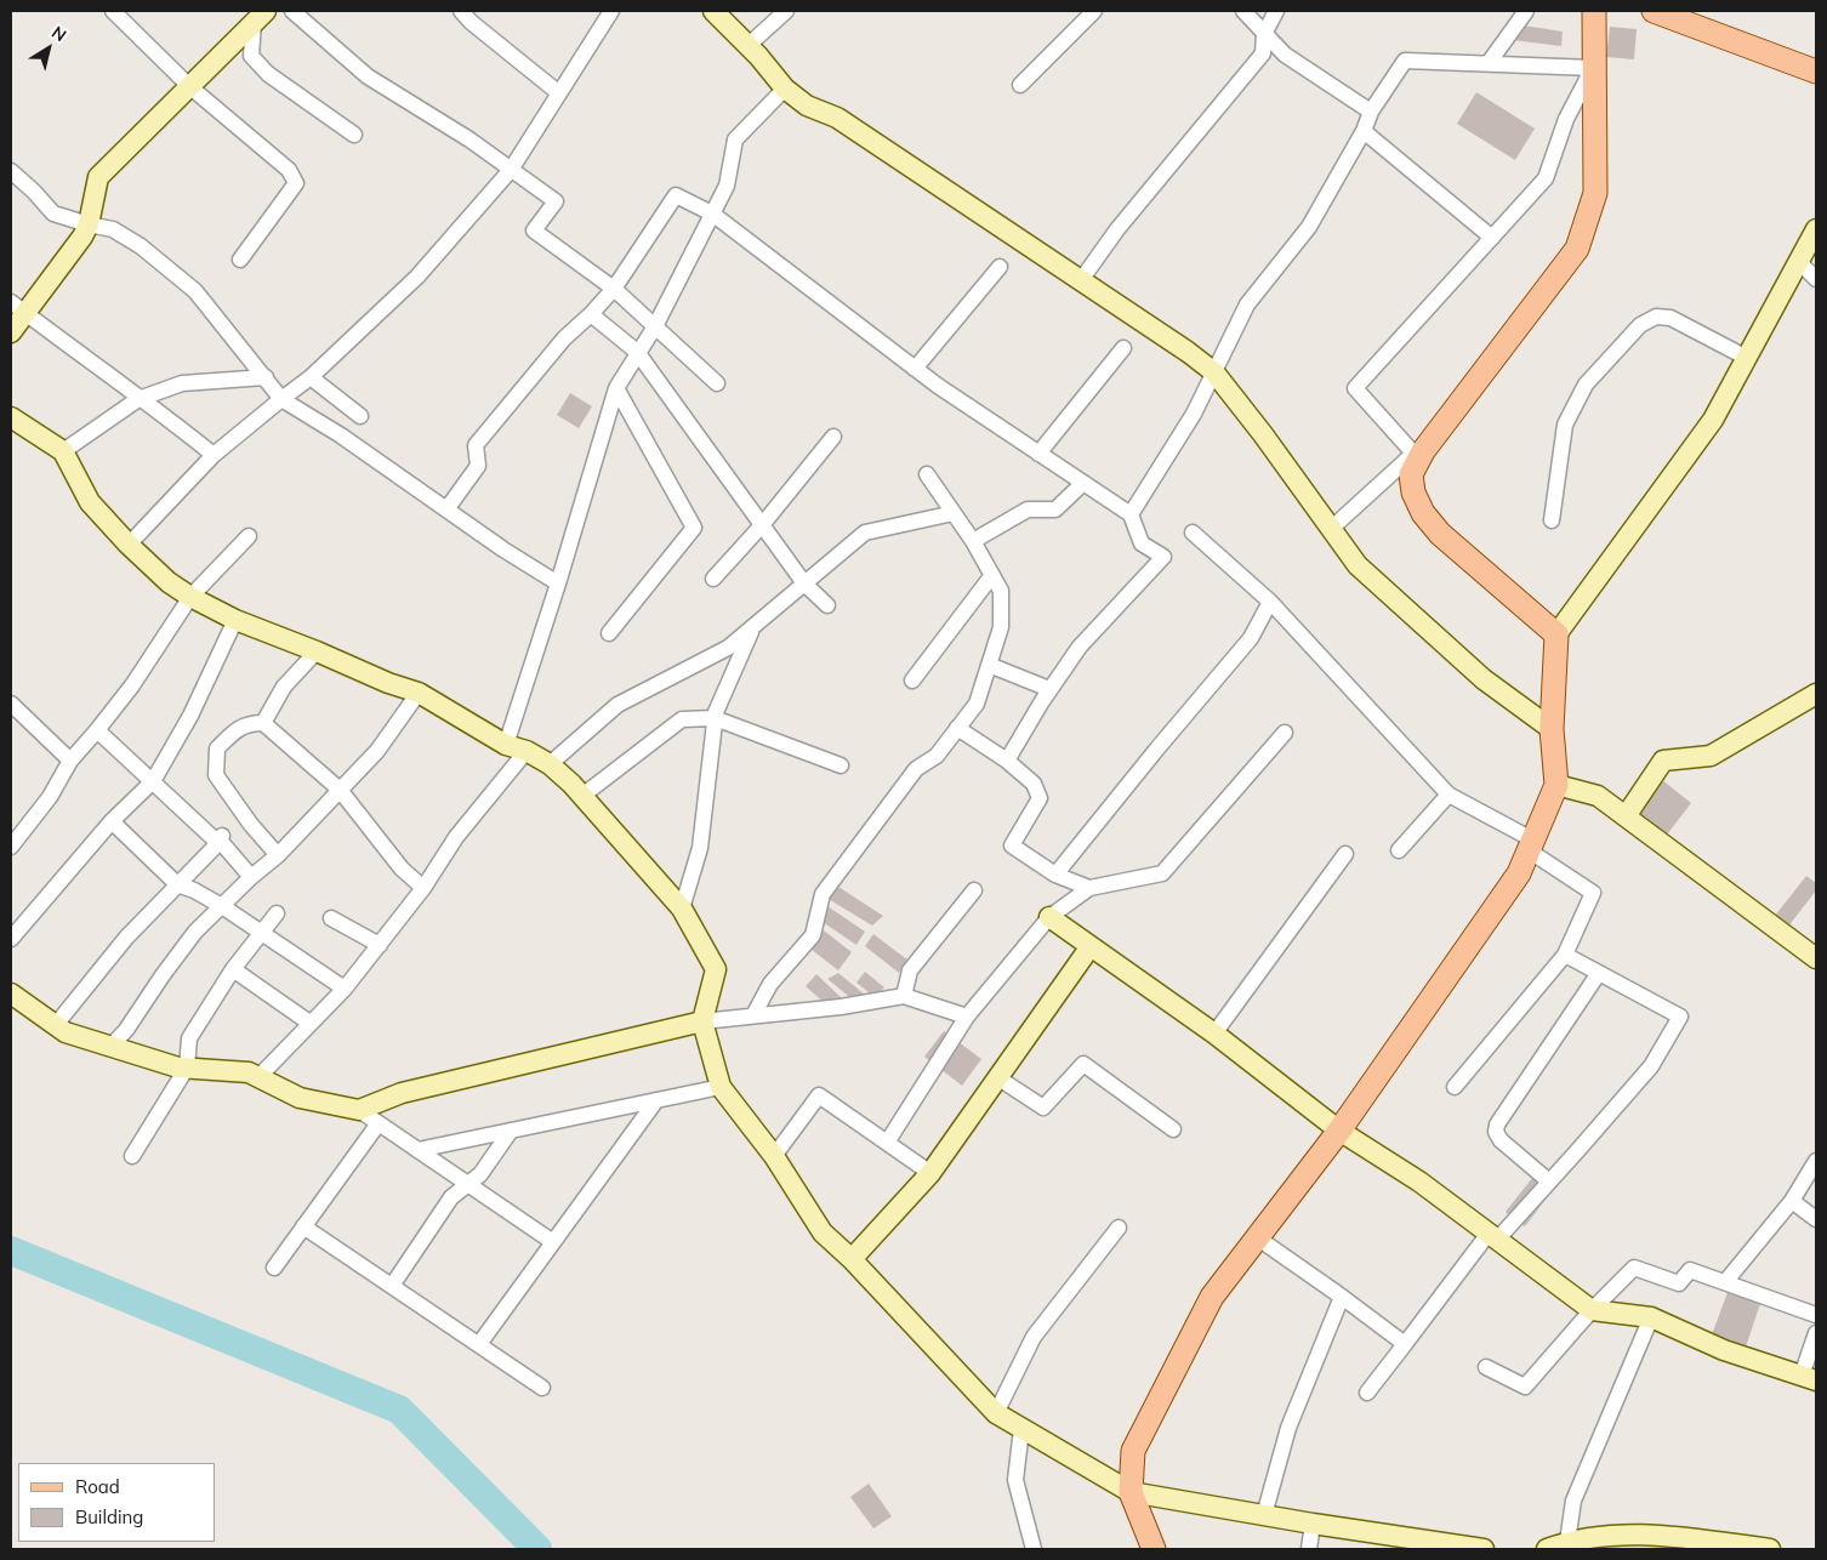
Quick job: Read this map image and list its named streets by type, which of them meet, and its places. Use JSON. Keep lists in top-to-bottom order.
{
  "legend": ["Road", "Building"],
  "north": "top right"
}
